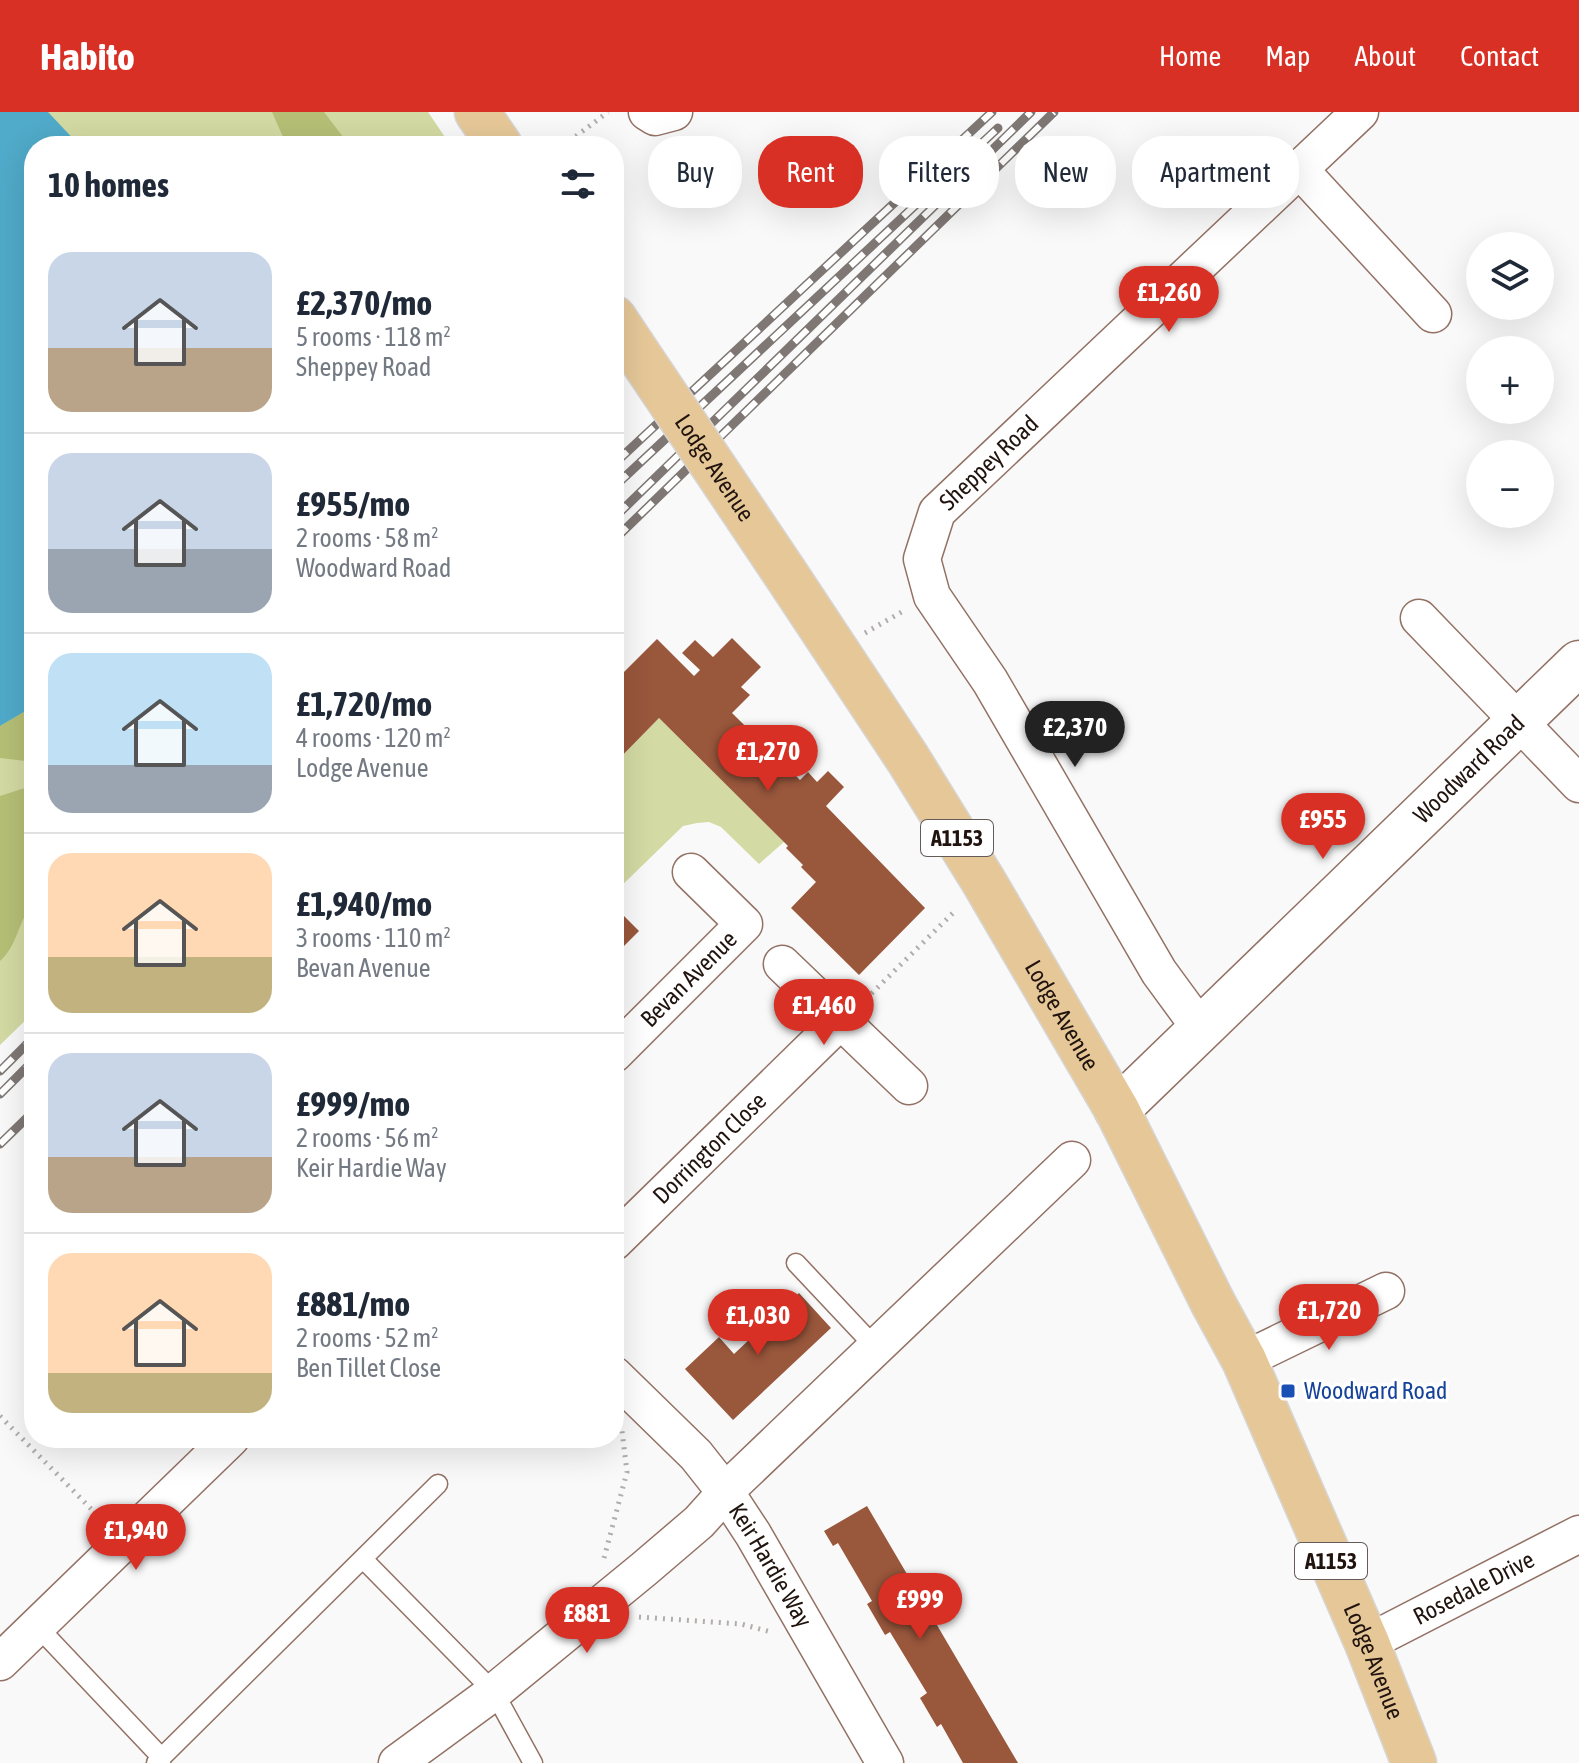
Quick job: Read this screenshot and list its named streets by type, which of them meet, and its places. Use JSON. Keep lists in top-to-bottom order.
{
  "streets": {
    "main road": ["Lodge Avenue", "A1153"],
    "street": [
      "Sheppey Road",
      "Woodward Road",
      "Bevan Avenue",
      "Dorrington Close",
      "Keir Hardie Way",
      "Rosedale Drive"
    ]
  },
  "crossings": [
    ["Sheppey Road", "Woodward Road"],
    ["Lodge Avenue", "Woodward Road"],
    ["Lodge Avenue", "Rosedale Drive"]
  ],
  "places": {
    "transit": ["Woodward Road"]
  },
  "page": {
    "header": "Habito",
    "nav": [
      "Home",
      "Map",
      "About",
      "Contact"
    ],
    "chip": [
      "Buy",
      "Rent",
      "Filters",
      "New",
      "Apartment"
    ],
    "heading": "10 homes",
    "map_buttons": ["+", "−"],
    "list": [
      {
        "name": "£2,370/mo",
        "note": "5 rooms · 118 m² · Sheppey Road"
      },
      {
        "name": "£955/mo",
        "note": "2 rooms · 58 m² · Woodward Road"
      },
      {
        "name": "£1,720/mo",
        "note": "4 rooms · 120 m² · Lodge Avenue"
      },
      {
        "name": "£1,940/mo",
        "note": "3 rooms · 110 m² · Bevan Avenue"
      },
      {
        "name": "£999/mo",
        "note": "2 rooms · 56 m² · Keir Hardie Way"
      },
      {
        "name": "£881/mo",
        "note": "2 rooms · 52 m² · Ben Tillet Close"
      }
    ],
    "price": [
      "£1,260",
      "£2,370",
      "£1,270",
      "£955",
      "£1,460",
      "£1,720",
      "£1,030",
      "£1,940",
      "£999",
      "£881"
    ]
  }
}
